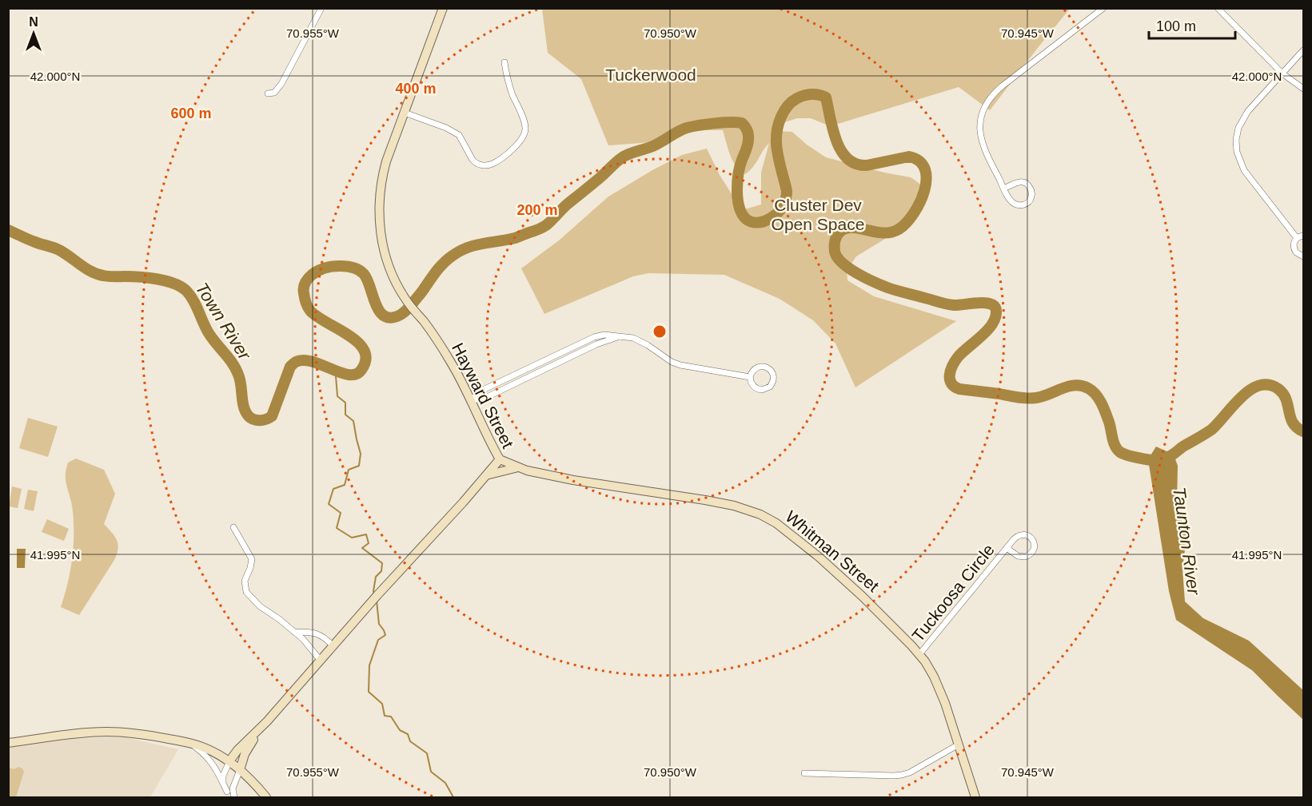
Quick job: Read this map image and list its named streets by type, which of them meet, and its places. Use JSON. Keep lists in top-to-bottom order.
{
  "streets": {
    "street": ["Hayward Street", "Whitman Street", "Tuckoosa Circle"]
  },
  "crossings": [
    ["Hayward Street", "Whitman Street"],
    ["Whitman Street", "Tuckoosa Circle"]
  ],
  "water": ["Town River", "Taunton River"],
  "parks": ["Tuckerwood", "Cluster Dev Open Space"],
  "scale_bar": "100 m",
  "north": "top",
  "coordinates": [
    "70.955°W",
    "70.950°W",
    "70.945°W",
    "42.000°N",
    "41.995°N"
  ],
  "rings": ["400 m", "600 m", "200 m"]
}
